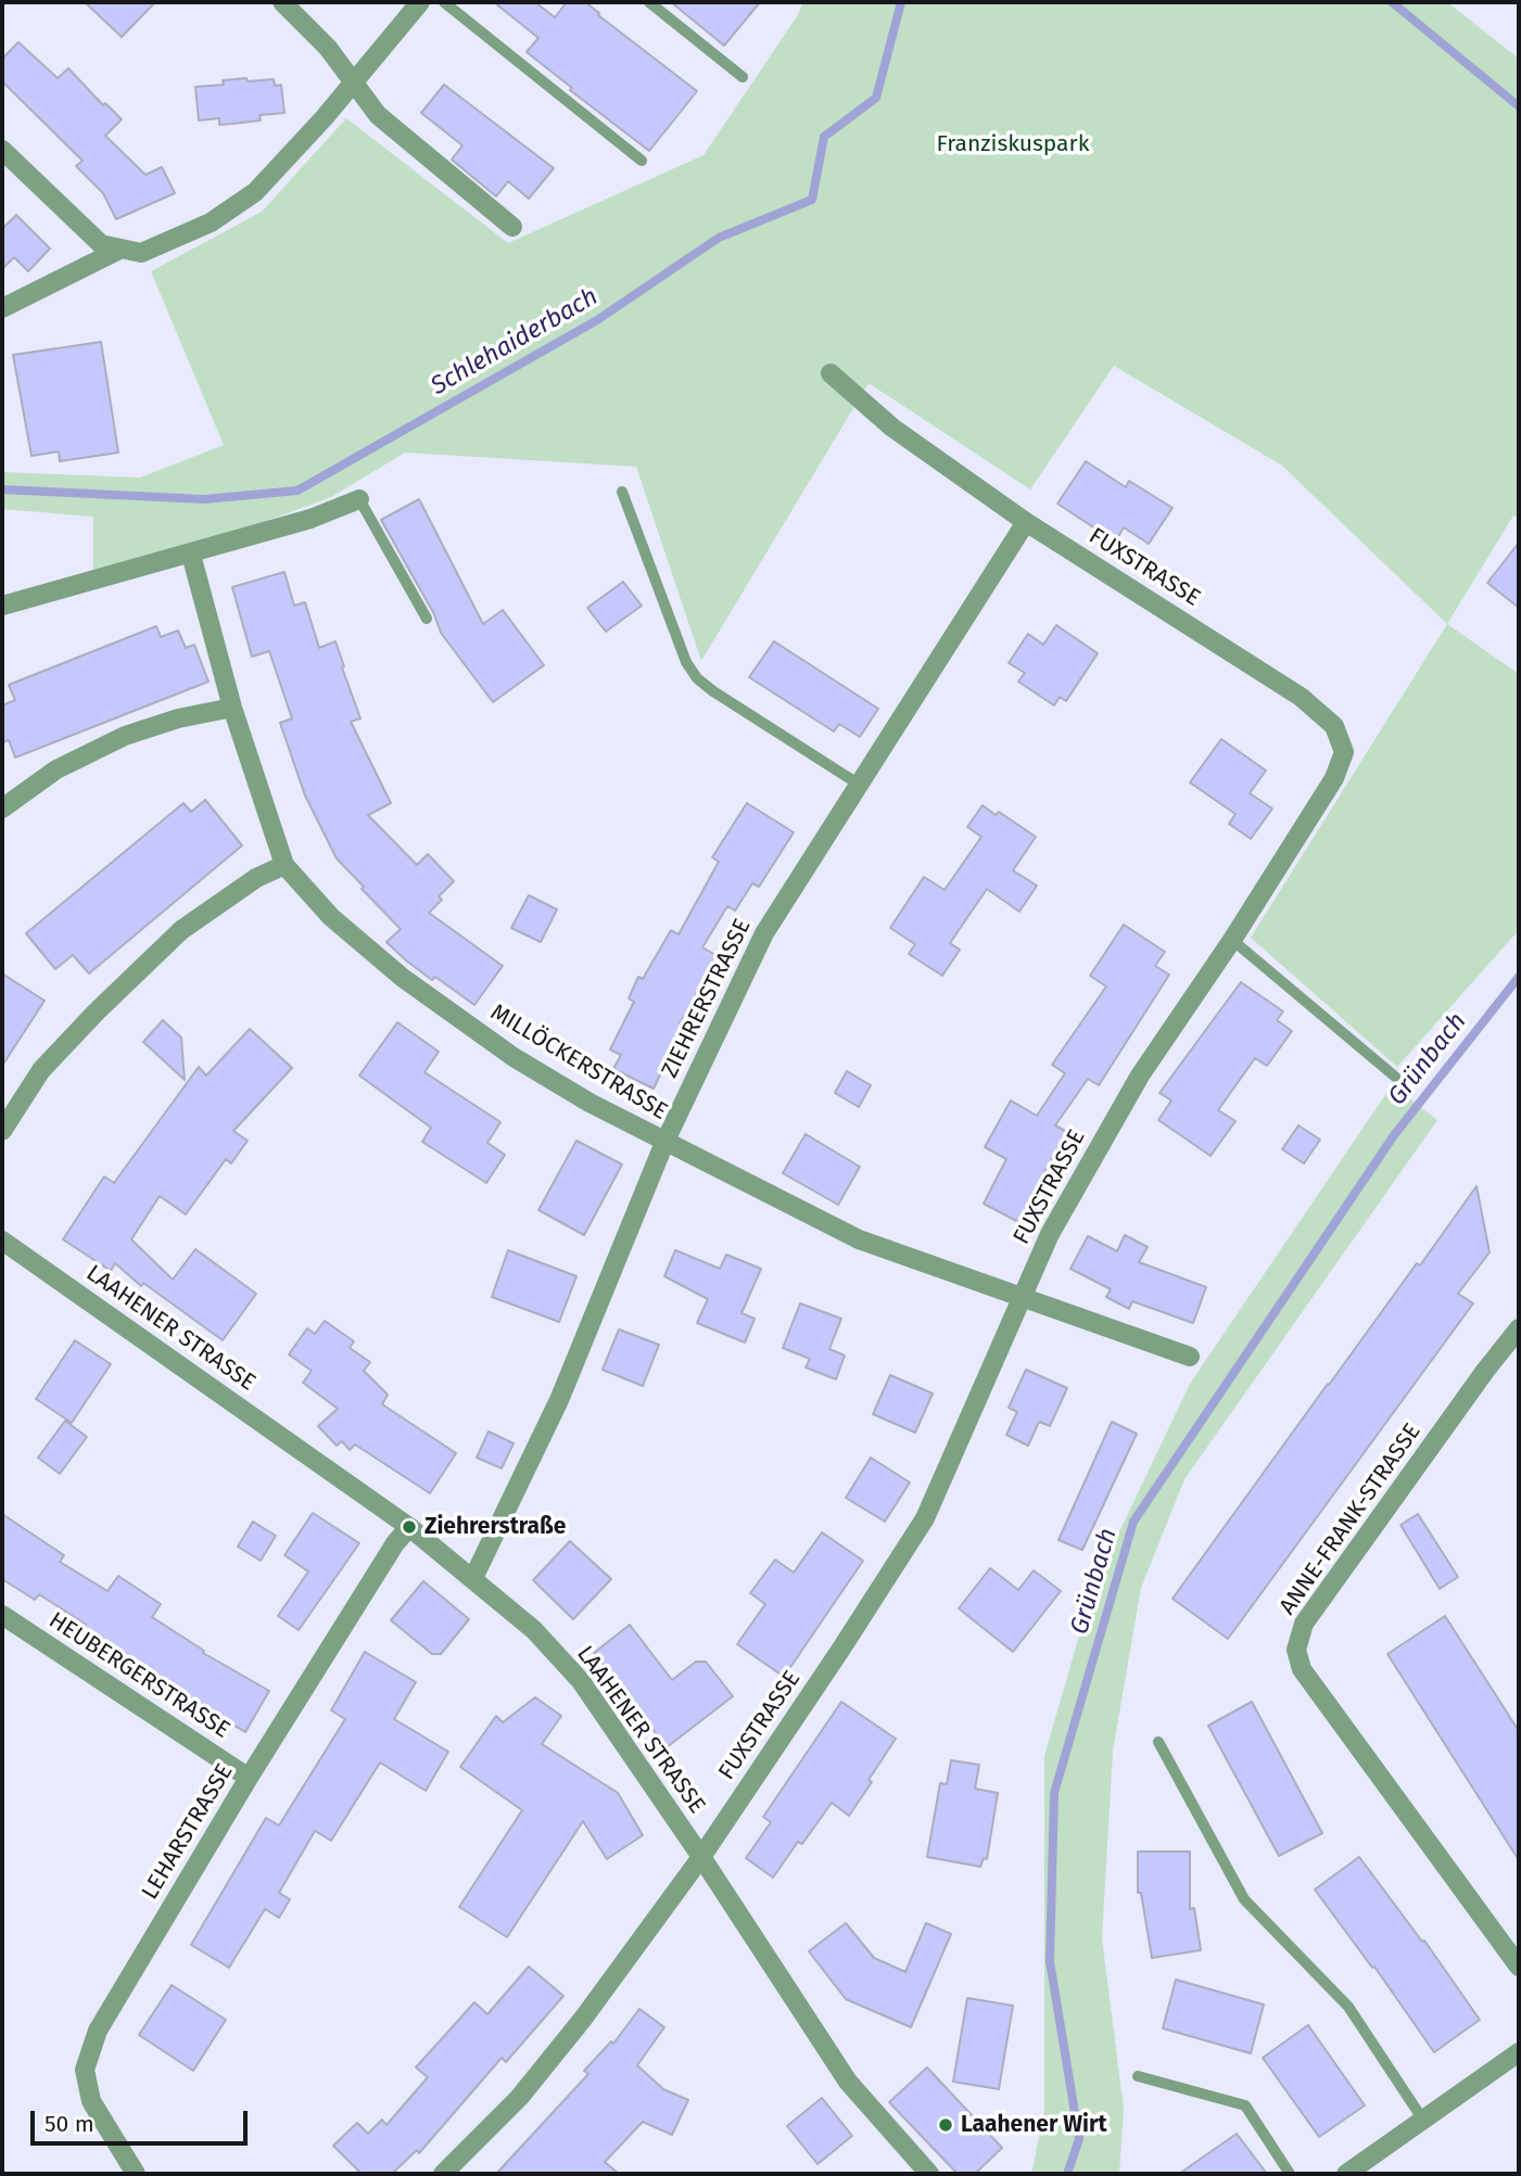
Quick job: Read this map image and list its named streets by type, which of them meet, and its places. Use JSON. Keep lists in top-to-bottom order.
{
  "streets": {
    "street": [
      "FUXSTRASSE",
      "ZIEHRERSTRASSE",
      "MILLÖCKERSTRASSE",
      "LAAHENER STRASSE",
      "ANNE-FRANK-STRASSE",
      "HEUBERGERSTRASSE",
      "LEHARSTRASSE"
    ]
  },
  "crossings": [
    ["FUXSTRASSE", "ZIEHRERSTRASSE"],
    ["FUXSTRASSE", "MILLÖCKERSTRASSE"],
    ["FUXSTRASSE", "LAAHENER STRASSE"],
    ["ZIEHRERSTRASSE", "MILLÖCKERSTRASSE"],
    ["ZIEHRERSTRASSE", "LAAHENER STRASSE"],
    ["LAAHENER STRASSE", "LEHARSTRASSE"],
    ["HEUBERGERSTRASSE", "LEHARSTRASSE"]
  ],
  "water": ["Schlehaiderbach", "Grünbach"],
  "parks": ["Franziskuspark"],
  "places": ["Ziehrerstraße", "Laahener Wirt"],
  "scale_bar": "50 m"
}
